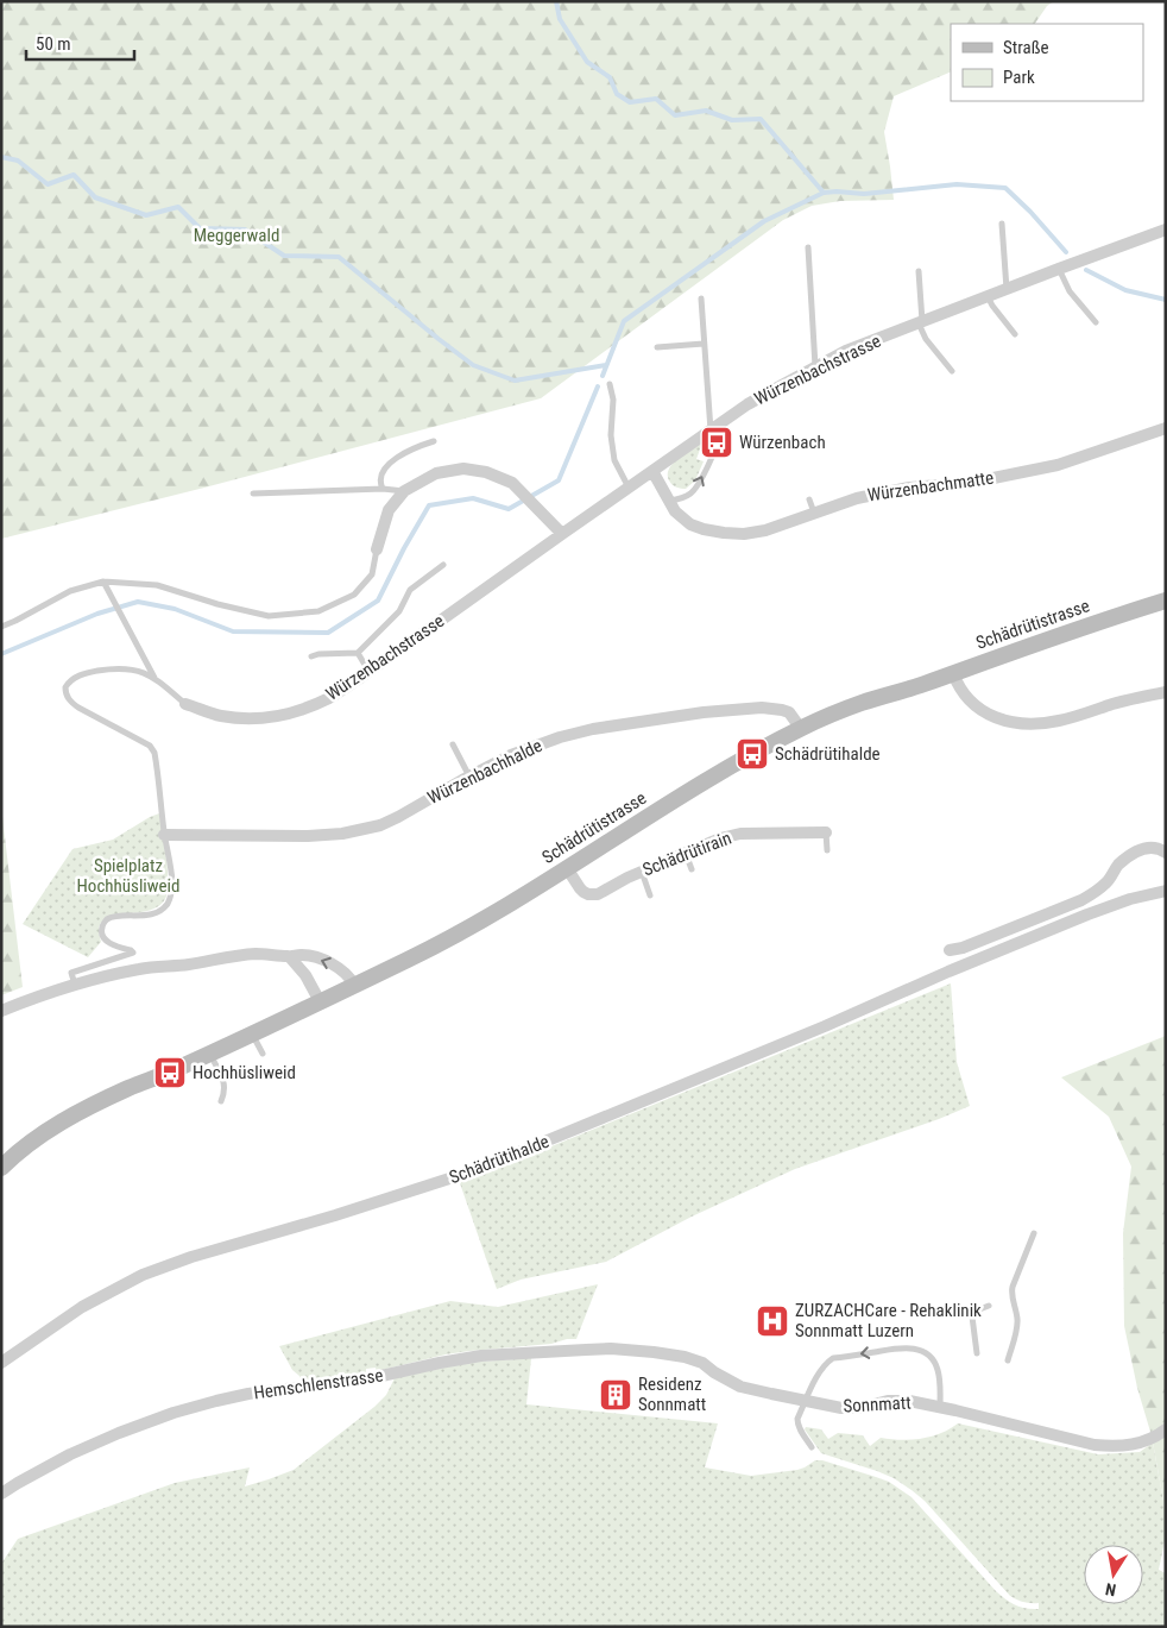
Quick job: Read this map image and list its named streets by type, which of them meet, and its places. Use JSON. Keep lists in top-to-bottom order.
{
  "streets": {
    "main road": ["Schädrütistrasse"],
    "street": [
      "Würzenbachstrasse",
      "Würzenbachmatte",
      "Würzenbachhalde",
      "Schädrütirain",
      "Schädrütihalde",
      "Hemschlenstrasse",
      "Sonnmatt"
    ]
  },
  "crossings": [
    ["Würzenbachstrasse", "Würzenbachmatte"],
    ["Schädrütistrasse", "Würzenbachhalde"],
    ["Schädrütistrasse", "Schädrütirain"],
    ["Hemschlenstrasse", "Sonnmatt"]
  ],
  "parks": ["Meggerwald", "Spielplatz Hochhüsliweid"],
  "places": {
    "bus stop": ["Würzenbach", "Schädrütihalde", "Hochhüsliweid"],
    "hospital": ["ZURZACHCare - Rehaklinik Sonnmatt Luzern"],
    "building": ["Residenz Sonnmatt"]
  },
  "legend": ["Straße", "Park"],
  "scale_bar": "50 m",
  "north": "bottom"
}
